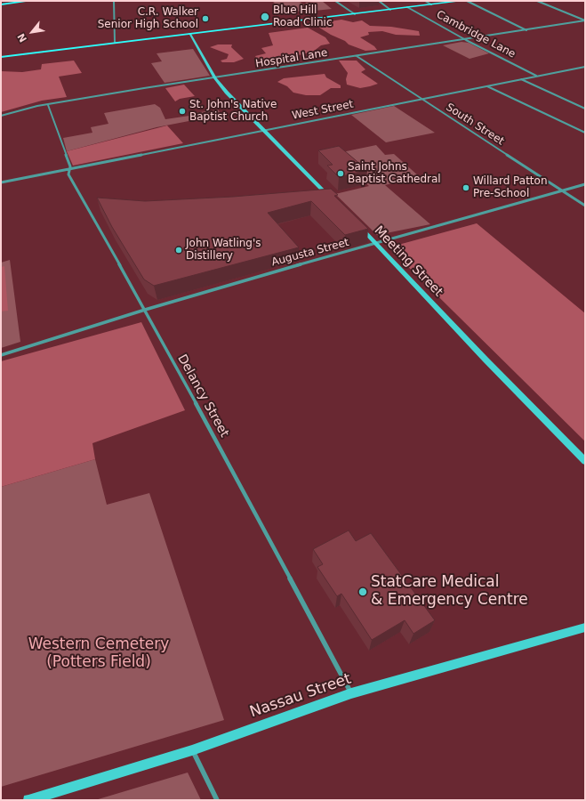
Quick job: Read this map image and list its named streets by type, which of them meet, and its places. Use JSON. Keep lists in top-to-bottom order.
{
  "streets": {
    "street": [
      "Cambridge Lane",
      "Hospital Lane",
      "West Street",
      "South Street",
      "Augusta Street",
      "Meeting Street",
      "Delancy Street",
      "Nassau Street"
    ]
  },
  "crossings": [
    ["Cambridge Lane", "Hospital Lane"],
    ["Cambridge Lane", "West Street"],
    ["Hospital Lane", "South Street"],
    ["Hospital Lane", "Delancy Street"],
    ["West Street", "South Street"],
    ["West Street", "Delancy Street"],
    ["South Street", "Augusta Street"],
    ["Augusta Street", "Meeting Street"],
    ["Augusta Street", "Delancy Street"],
    ["Delancy Street", "Nassau Street"]
  ],
  "parks": ["Western Cemetery (Potters Field)"],
  "places": [
    "Blue Hill Road Clinic",
    "C.R. Walker Senior High School",
    "St. John's Native Baptist Church",
    "Saint Johns Baptist Cathedral",
    "Willard Patton Pre-School",
    "John Watling's Distillery",
    "StatCare Medical & Emergency Centre"
  ],
  "north": "bottom left"
}
